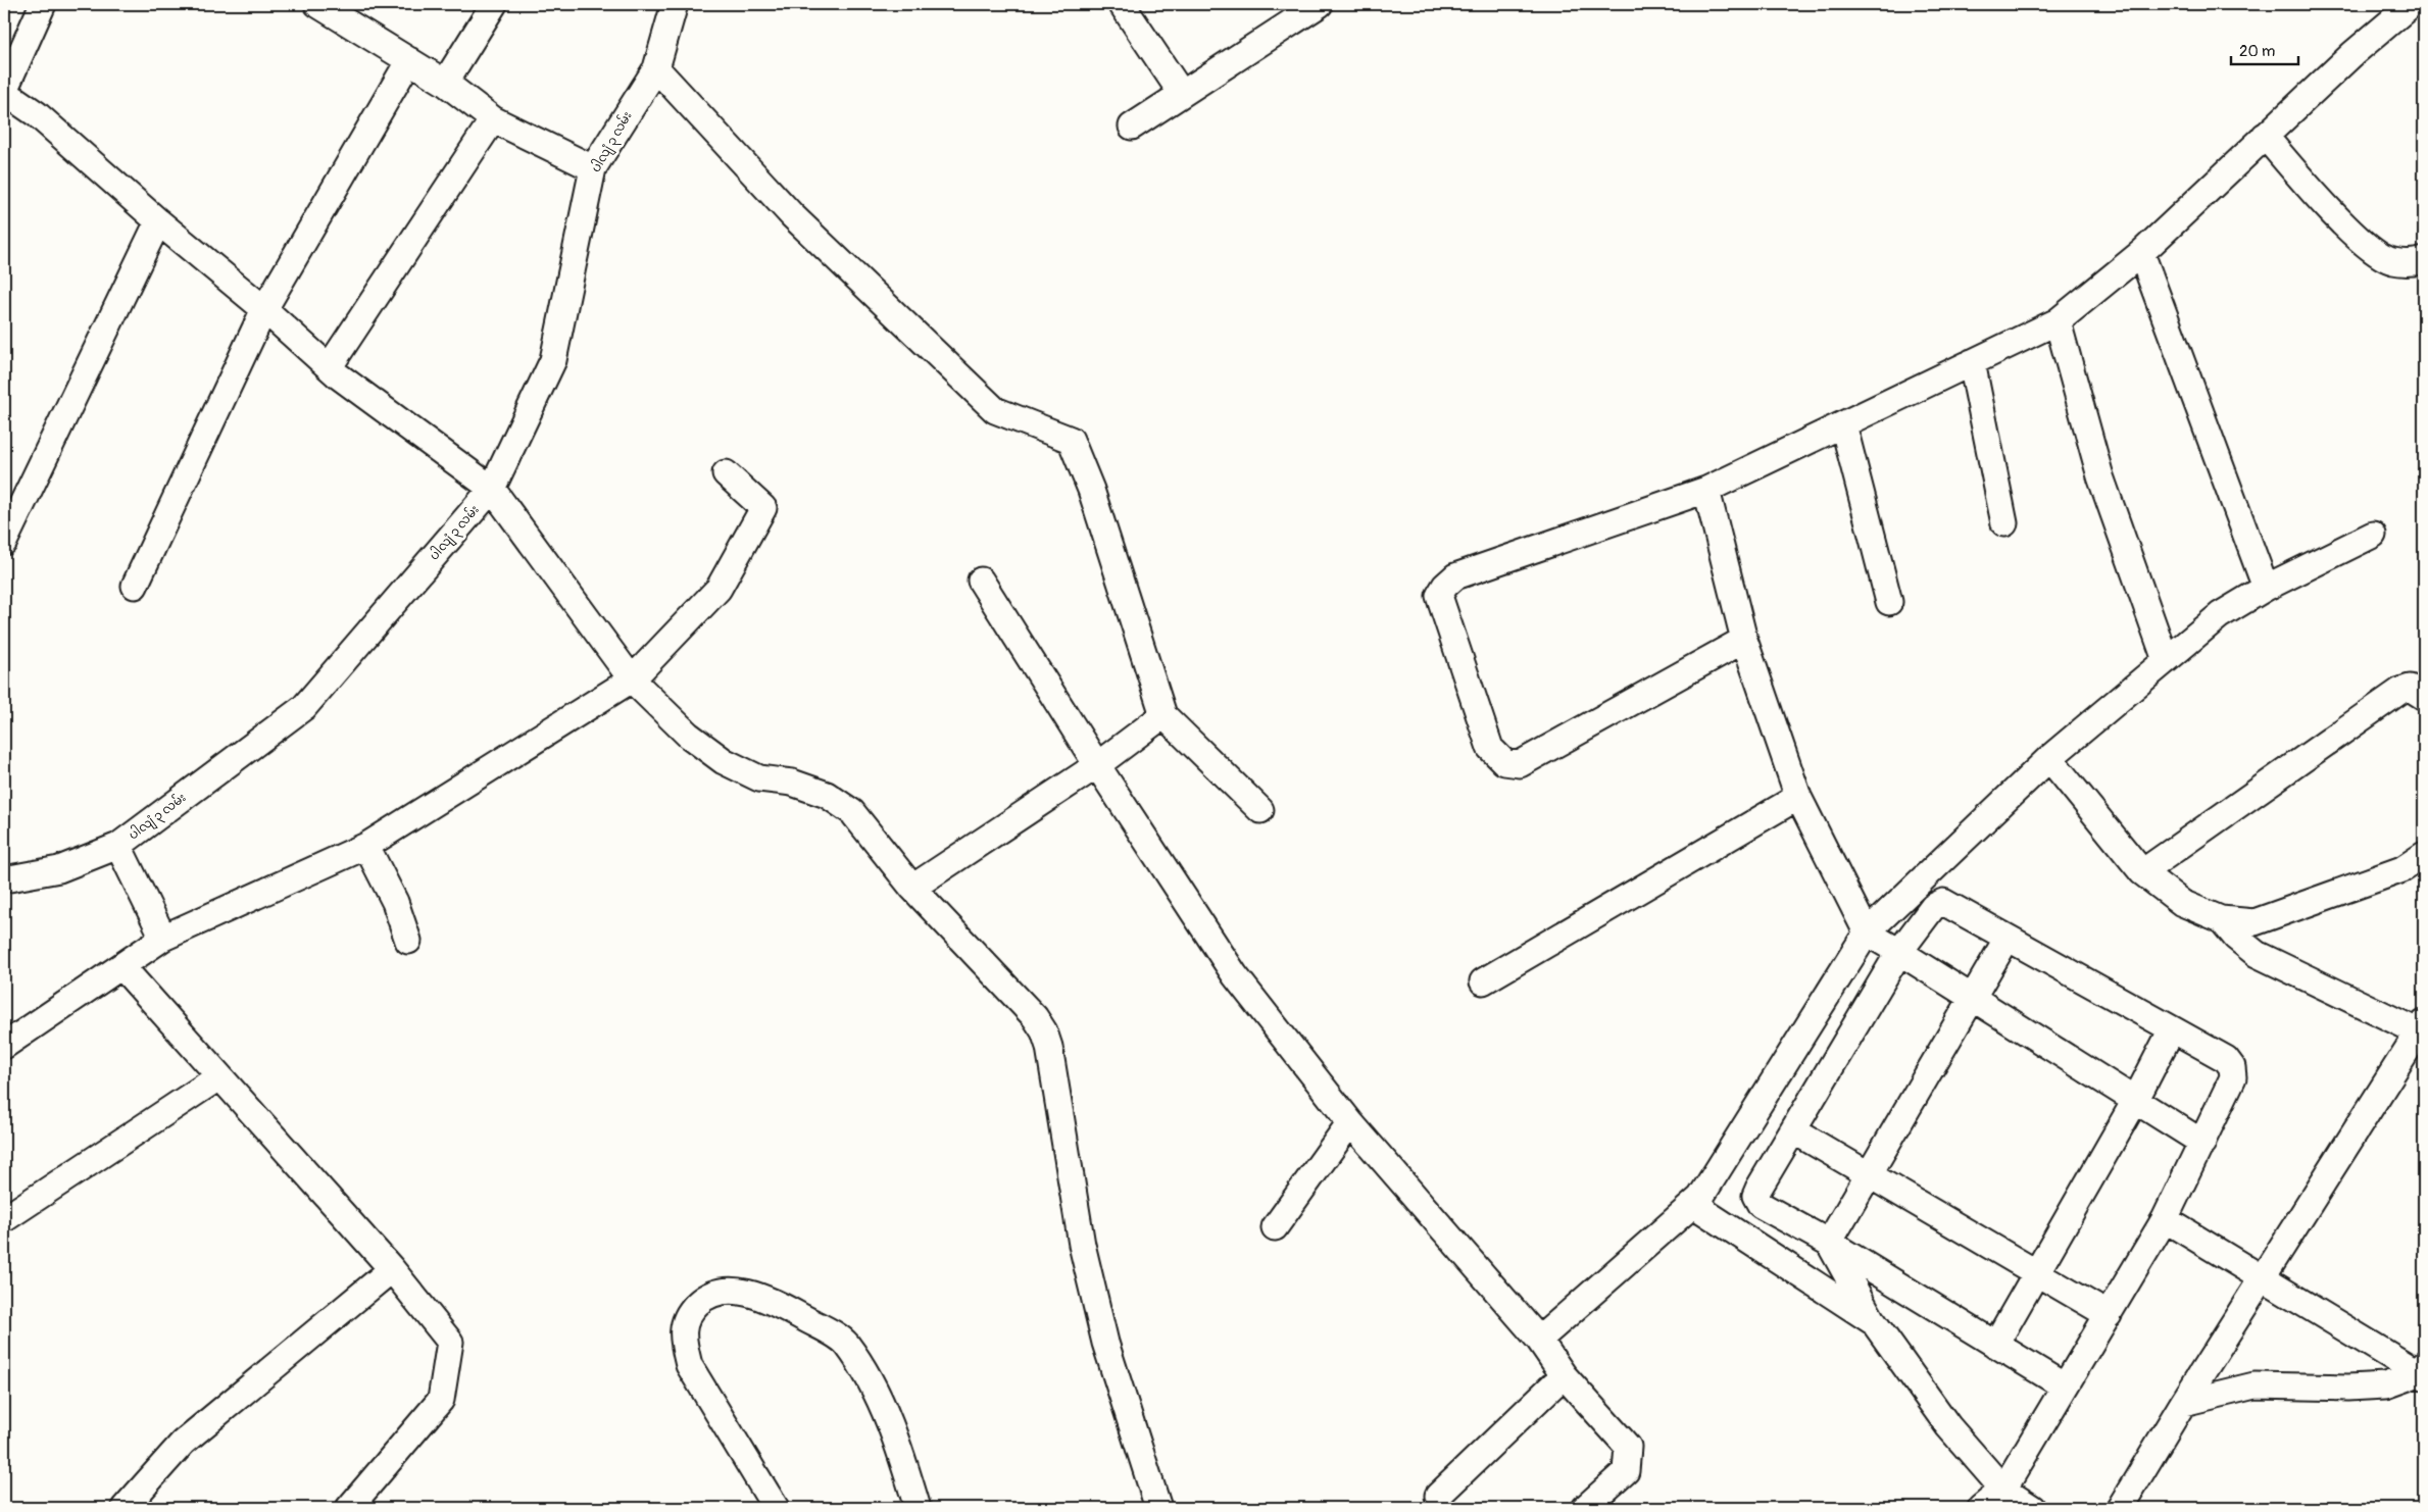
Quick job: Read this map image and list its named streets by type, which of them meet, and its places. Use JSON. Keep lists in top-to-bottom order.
{
  "streets": {
    "street": ["ပါလျံ ၃ လမ်း"]
  },
  "scale_bar": "20 m"
}
